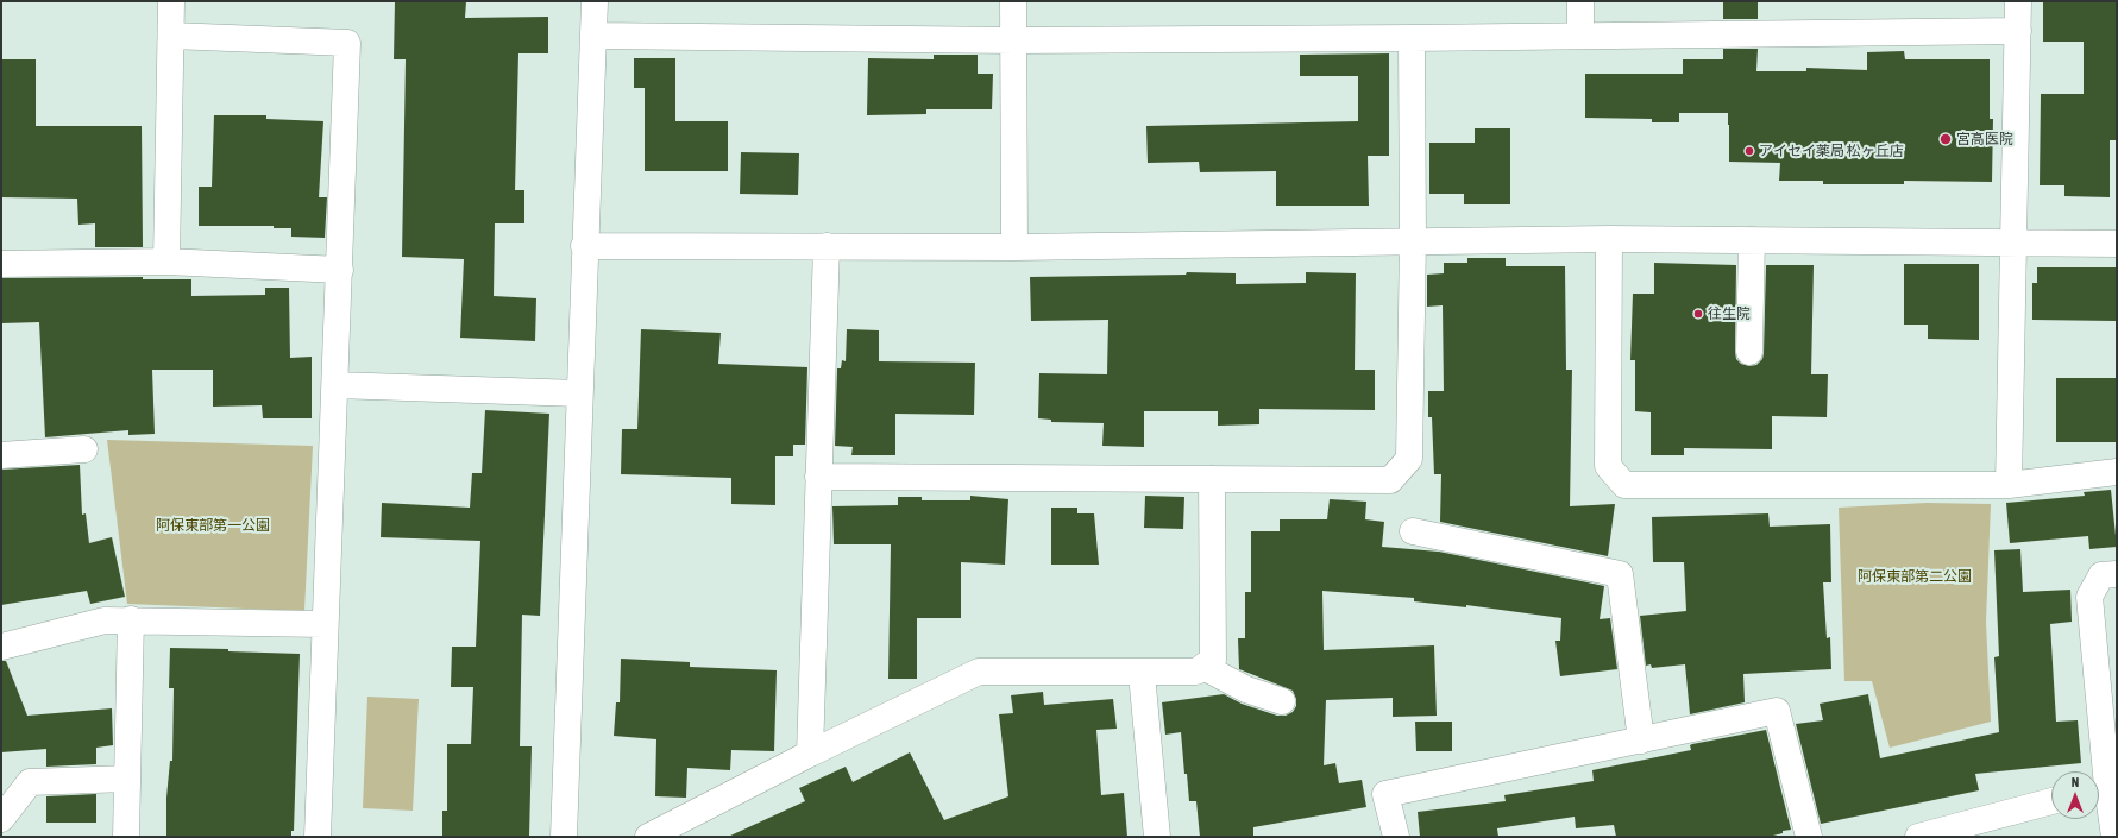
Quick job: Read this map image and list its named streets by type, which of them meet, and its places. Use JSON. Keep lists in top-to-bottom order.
{
  "parks": ["阿保東部第一公園", "阿保東部第二公園"],
  "places": ["宮高医院", "アイセイ薬局 松ヶ丘店", "往生院"],
  "north": "top"
}
